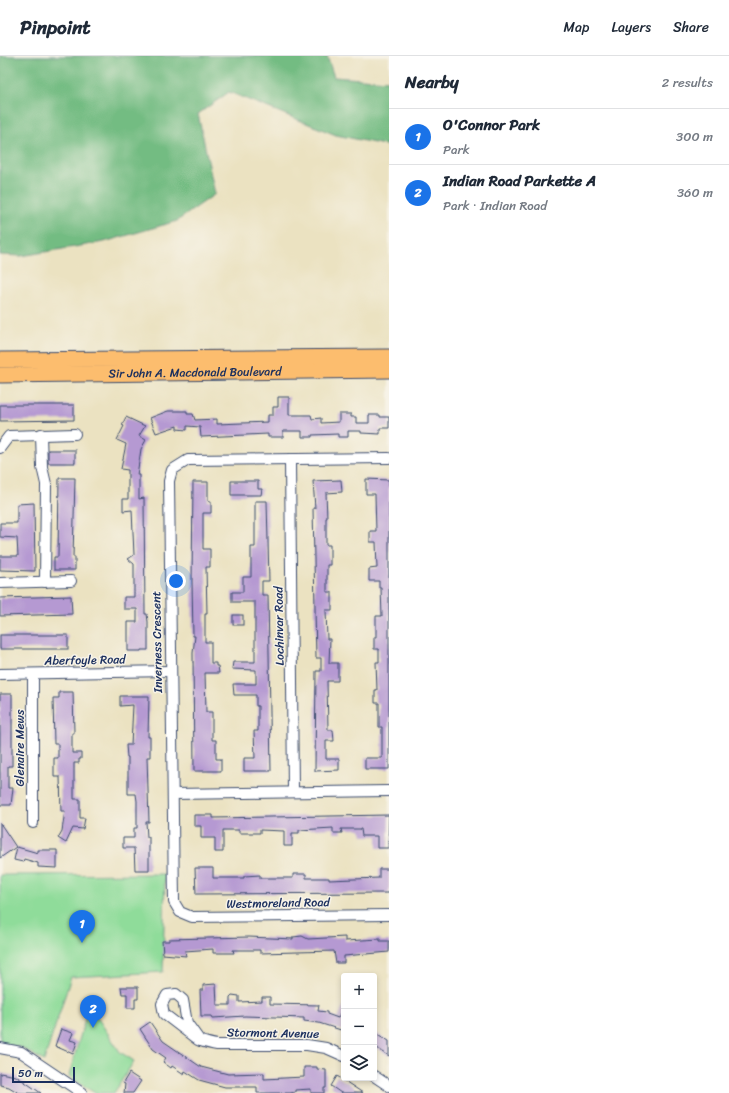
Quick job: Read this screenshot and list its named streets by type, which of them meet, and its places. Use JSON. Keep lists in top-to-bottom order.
{
  "streets": {
    "main road": ["Sir John A. Macdonald Boulevard"],
    "street": [
      "Lochinvar Road",
      "Inverness Crescent",
      "Aberfoyle Road",
      "Glenaire Mews",
      "Westmoreland Road",
      "Stormont Avenue"
    ]
  },
  "crossings": [
    ["Lochinvar Road", "Inverness Crescent"],
    ["Inverness Crescent", "Aberfoyle Road"],
    ["Inverness Crescent", "Westmoreland Road"],
    ["Aberfoyle Road", "Glenaire Mews"]
  ],
  "scale_bar": "50 m",
  "page": {
    "header": "Pinpoint",
    "nav": ["Map", "Layers", "Share"],
    "heading": ["Nearby", "2 results"],
    "list": [
      {
        "mark": "1",
        "name": "O'Connor Park",
        "note": "Park",
        "value": "300 m"
      },
      {
        "mark": "2",
        "name": "Indian Road Parkette A",
        "note": "Park · Indian Road",
        "value": "360 m"
      }
    ],
    "pins": ["1", "2"],
    "map_buttons": ["+", "−"],
    "scale": "50 m"
  }
}
